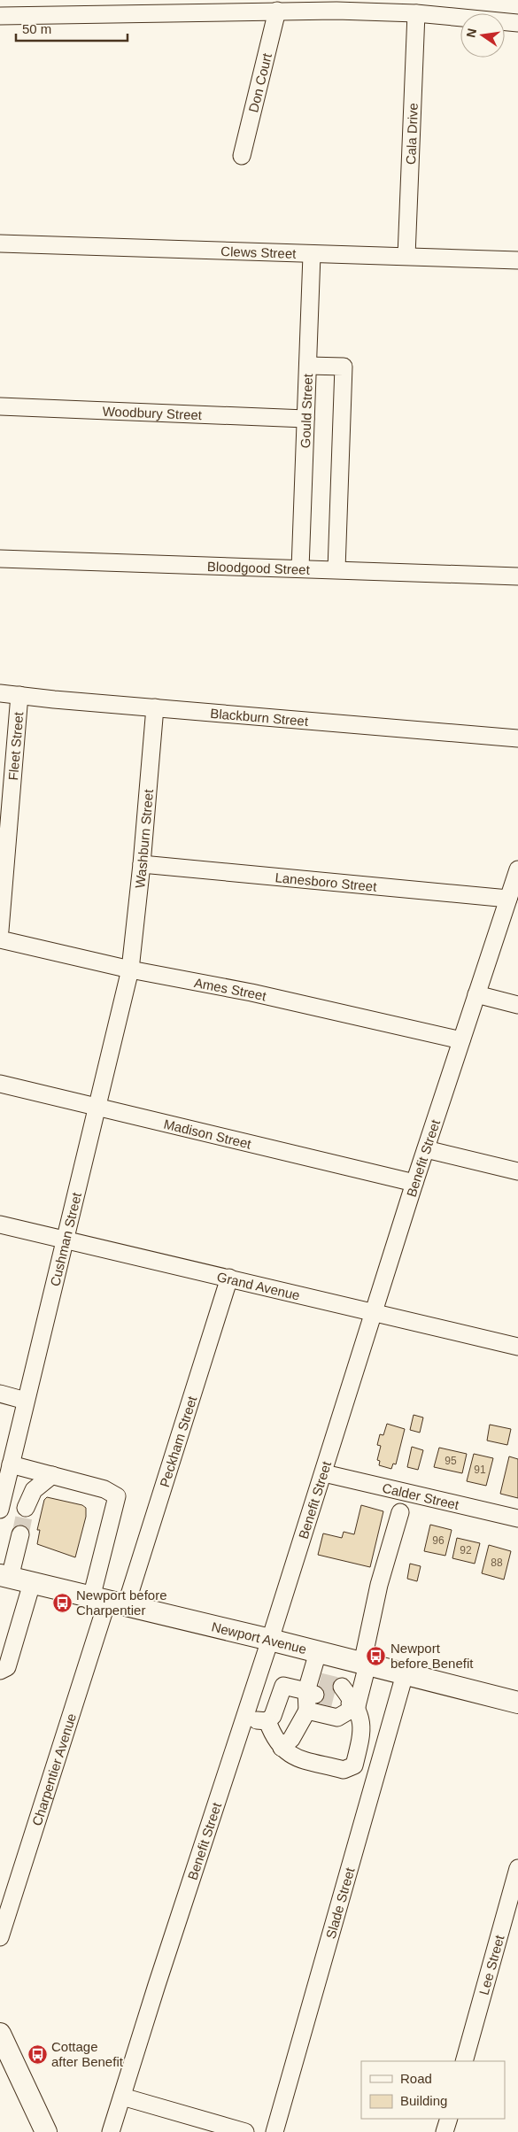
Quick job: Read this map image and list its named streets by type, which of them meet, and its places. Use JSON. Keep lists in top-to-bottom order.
{
  "streets": {
    "main road": ["Newport Avenue"],
    "street": [
      "Don Court",
      "Cala Drive",
      "Clews Street",
      "Gould Street",
      "Woodbury Street",
      "Bloodgood Street",
      "Blackburn Street",
      "Fleet Street",
      "Washburn Street",
      "Lanesboro Street",
      "Ames Street",
      "Madison Street",
      "Benefit Street",
      "Cushman Street",
      "Grand Avenue",
      "Peckham Street",
      "Calder Street",
      "Charpentier Avenue",
      "Slade Street",
      "Lee Street"
    ]
  },
  "crossings": [
    ["Cala Drive", "Clews Street"],
    ["Clews Street", "Gould Street"],
    ["Gould Street", "Woodbury Street"],
    ["Gould Street", "Bloodgood Street"],
    ["Blackburn Street", "Fleet Street"],
    ["Blackburn Street", "Washburn Street"],
    ["Washburn Street", "Lanesboro Street"],
    ["Washburn Street", "Ames Street"],
    ["Washburn Street", "Cushman Street"],
    ["Lanesboro Street", "Benefit Street"],
    ["Ames Street", "Benefit Street"],
    ["Ames Street", "Cushman Street"],
    ["Madison Street", "Benefit Street"],
    ["Madison Street", "Cushman Street"],
    ["Benefit Street", "Grand Avenue"],
    ["Benefit Street", "Calder Street"],
    ["Benefit Street", "Newport Avenue"],
    ["Cushman Street", "Grand Avenue"],
    ["Grand Avenue", "Peckham Street"],
    ["Peckham Street", "Newport Avenue"],
    ["Peckham Street", "Charpentier Avenue"],
    ["Newport Avenue", "Charpentier Avenue"],
    ["Newport Avenue", "Slade Street"]
  ],
  "places": {
    "bus stop": ["Newport before Charpentier", "Newport before Benefit", "Cottage after Benefit"]
  },
  "house_numbers": [
    "95",
    "91",
    "96",
    "92",
    "88"
  ],
  "legend": ["Road", "Building"],
  "scale_bar": "50 m",
  "north": "left"
}
